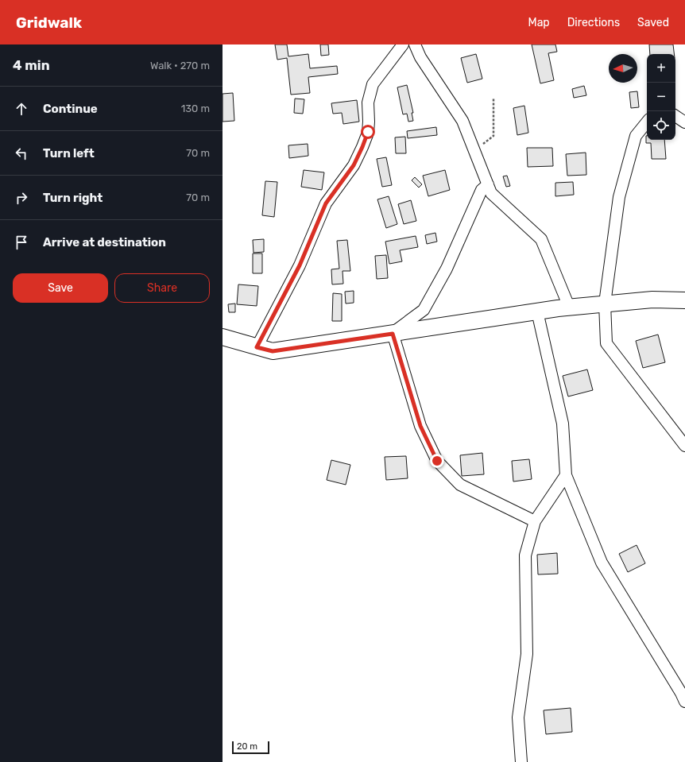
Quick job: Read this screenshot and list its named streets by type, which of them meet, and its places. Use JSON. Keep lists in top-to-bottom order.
{
  "scale_bar": "20 m",
  "north": "left",
  "page": {
    "header": "Gridwalk",
    "nav": ["Map", "Directions", "Saved"],
    "heading": ["4 min", "Walk · 270 m"],
    "map_buttons": ["+", "−"],
    "list": [
      ["Continue", "130 m"],
      ["Turn left", "70 m"],
      ["Turn right", "70 m"],
      "Arrive at destination"
    ],
    "buttons": ["Save", "Share"],
    "scale": "20 m"
  }
}
